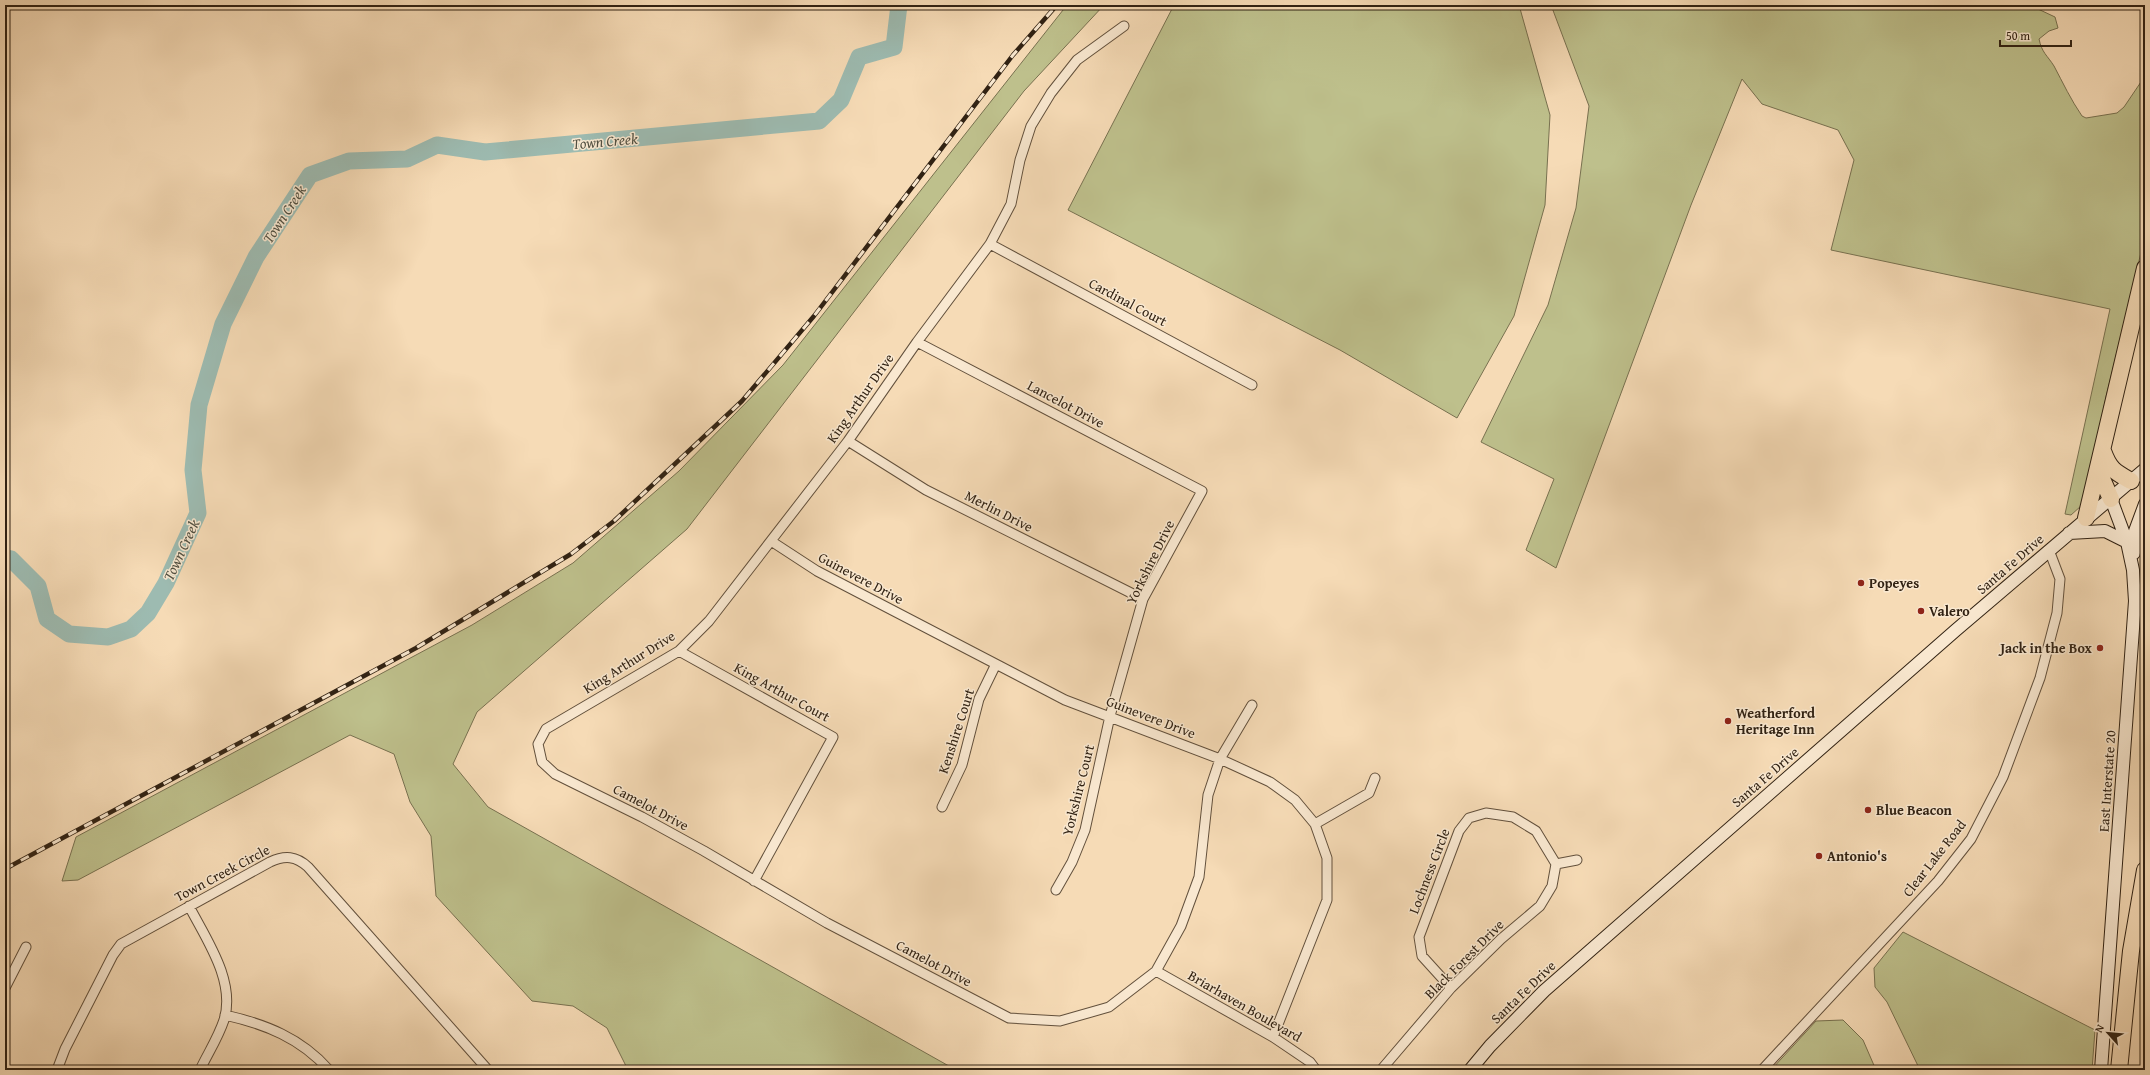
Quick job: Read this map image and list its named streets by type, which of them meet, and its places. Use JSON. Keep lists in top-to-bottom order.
{
  "streets": {
    "main road": ["Santa Fe Drive", "East Interstate 20"],
    "street": [
      "Cardinal Court",
      "King Arthur Drive",
      "Lancelot Drive",
      "Merlin Drive",
      "Yorkshire Drive",
      "Guinevere Drive",
      "King Arthur Court",
      "Kenshire Court",
      "Yorkshire Court",
      "Camelot Drive",
      "Clear Lake Road",
      "Lochness Circle",
      "Town Creek Circle",
      "Black Forest Drive",
      "Briarhaven Boulevard"
    ]
  },
  "crossings": [
    ["Cardinal Court", "King Arthur Drive"],
    ["King Arthur Drive", "Lancelot Drive"],
    ["King Arthur Drive", "Merlin Drive"],
    ["King Arthur Drive", "Guinevere Drive"],
    ["King Arthur Drive", "King Arthur Court"],
    ["King Arthur Drive", "Camelot Drive"],
    ["Lancelot Drive", "Yorkshire Drive"],
    ["Merlin Drive", "Yorkshire Drive"],
    ["Yorkshire Drive", "Guinevere Drive"],
    ["Yorkshire Drive", "Yorkshire Court"],
    ["Santa Fe Drive", "East Interstate 20"],
    ["Santa Fe Drive", "Clear Lake Road"],
    ["Guinevere Drive", "Kenshire Court"],
    ["Guinevere Drive", "Yorkshire Court"],
    ["Guinevere Drive", "Camelot Drive"],
    ["Guinevere Drive", "Briarhaven Boulevard"],
    ["King Arthur Court", "Camelot Drive"],
    ["Camelot Drive", "Briarhaven Boulevard"],
    ["Lochness Circle", "Black Forest Drive"]
  ],
  "water": ["Town Creek"],
  "places": [
    "Popeyes",
    "Valero",
    "Jack in the Box",
    "Weatherford Heritage Inn",
    "Blue Beacon",
    "Antonio's"
  ],
  "scale_bar": "50 m",
  "north": "top left"
}
